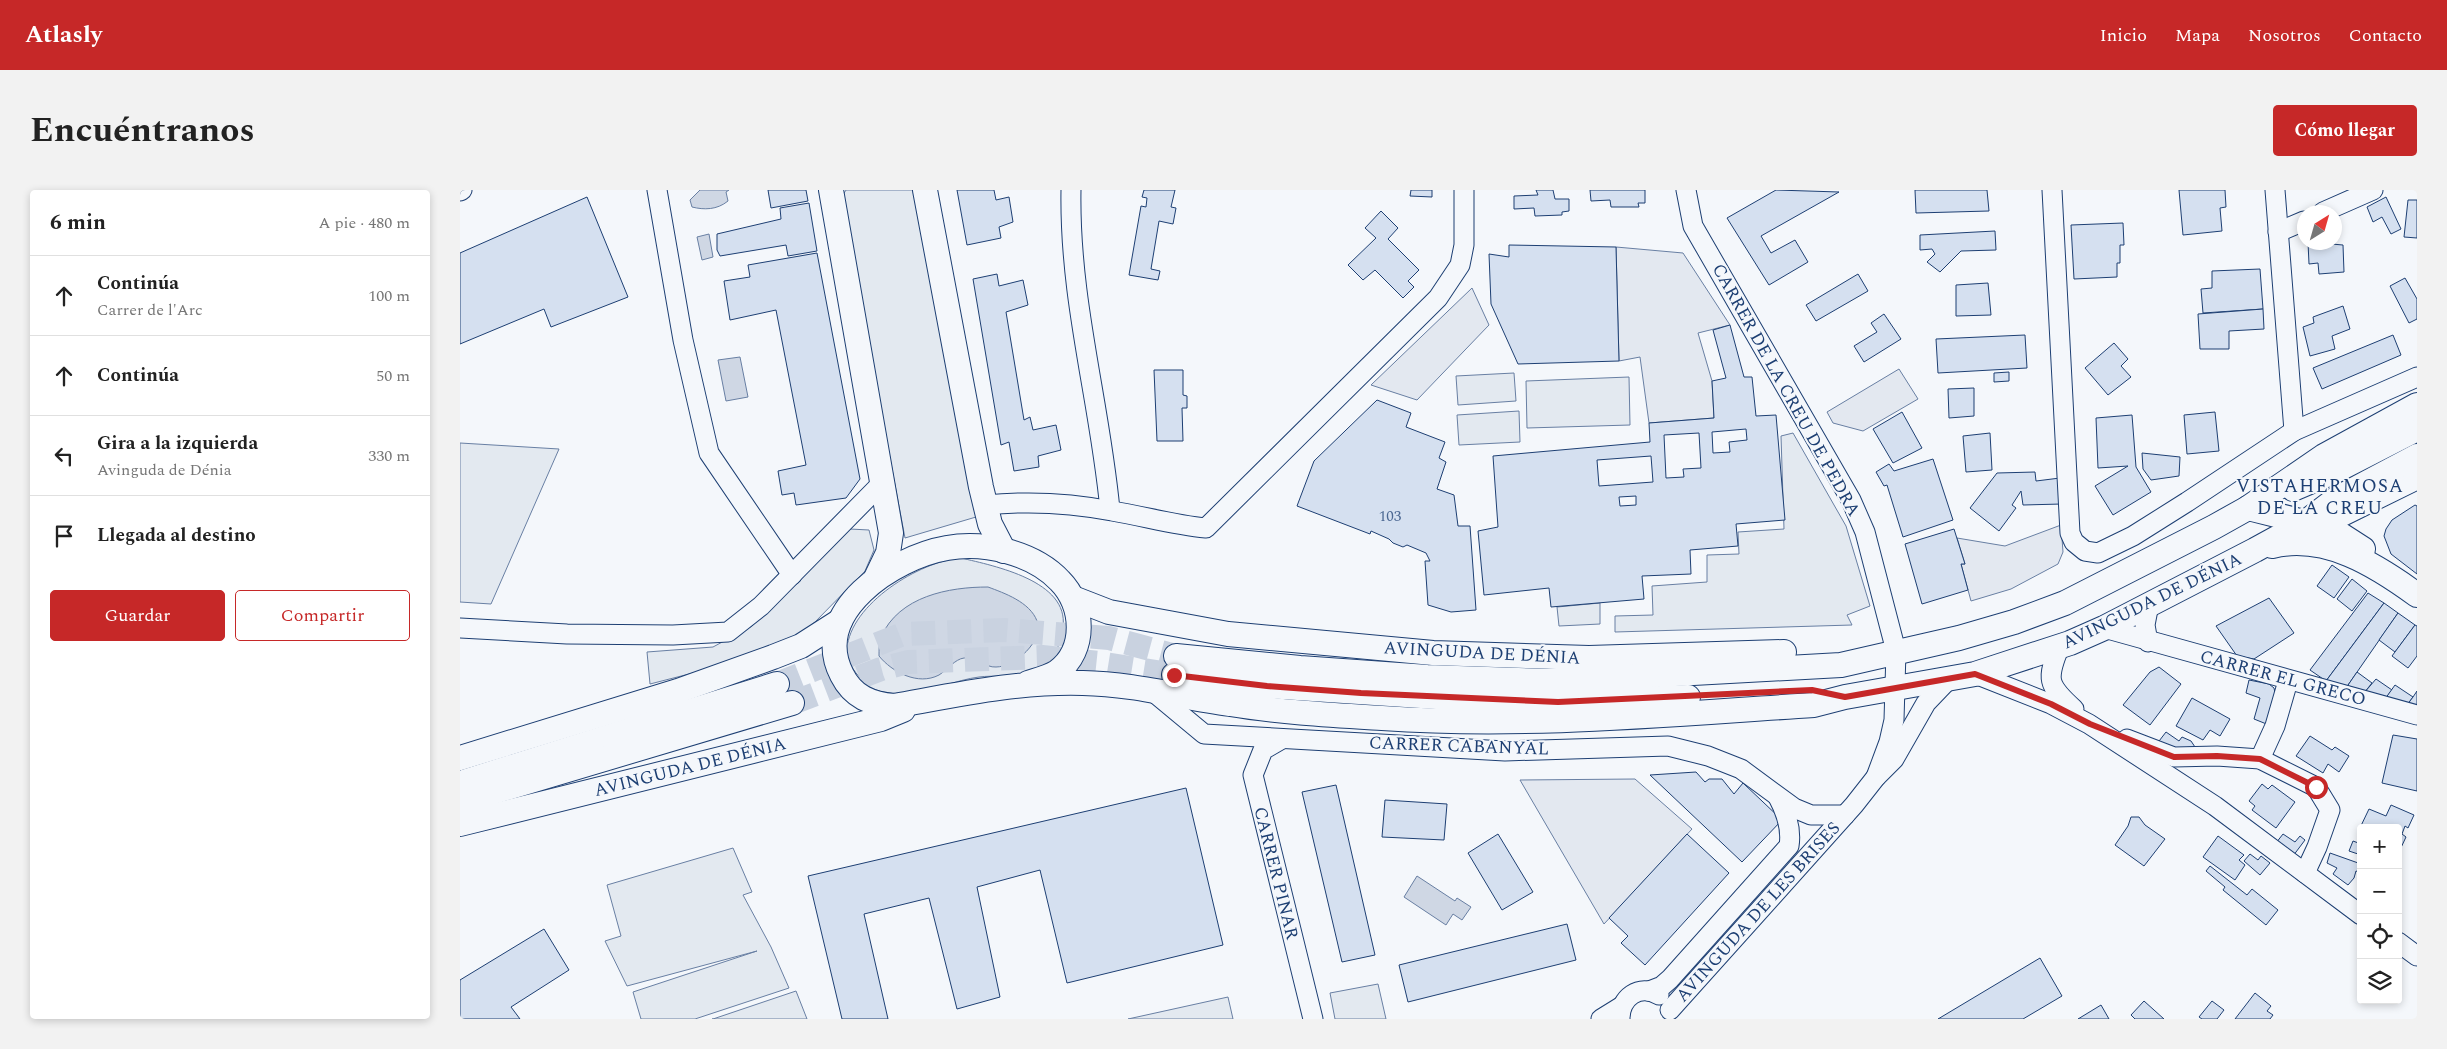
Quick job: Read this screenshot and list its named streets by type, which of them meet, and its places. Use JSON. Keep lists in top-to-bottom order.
{
  "streets": {
    "main road": ["AVINGUDA DE DÉNIA"],
    "street": [
      "CARRER DE LA CREU DE PEDRA",
      "CARRER EL GRECO",
      "CARRER CABANYAL",
      "CARRER PINAR",
      "AVINGUDA DE LES BRISES"
    ]
  },
  "crossings": [
    ["CARRER DE LA CREU DE PEDRA", "AVINGUDA DE DÉNIA"],
    ["CARRER DE LA CREU DE PEDRA", "AVINGUDA DE LES BRISES"],
    ["AVINGUDA DE DÉNIA", "CARRER EL GRECO"],
    ["AVINGUDA DE DÉNIA", "CARRER CABANYAL"],
    ["AVINGUDA DE DÉNIA", "AVINGUDA DE LES BRISES"],
    ["CARRER CABANYAL", "CARRER PINAR"],
    ["CARRER CABANYAL", "AVINGUDA DE LES BRISES"]
  ],
  "districts": ["VISTAHERMOSA DE LA CREU"],
  "house_numbers": ["103"],
  "north": "top right",
  "page": {
    "header": "Atlasly",
    "nav": [
      "Inicio",
      "Mapa",
      "Nosotros",
      "Contacto"
    ],
    "title": "Encuéntranos",
    "buttons": [
      "Cómo llegar",
      ["Guardar", "Compartir"]
    ],
    "heading": ["6 min", "A pie · 480 m"],
    "list": [
      ["Continúa", "Carrer de l'Arc", "100 m"],
      ["Continúa", "50 m"],
      ["Gira a la izquierda", "Avinguda de Dénia", "330 m"],
      "Llegada al destino"
    ],
    "map_buttons": ["+", "−"]
  }
}
